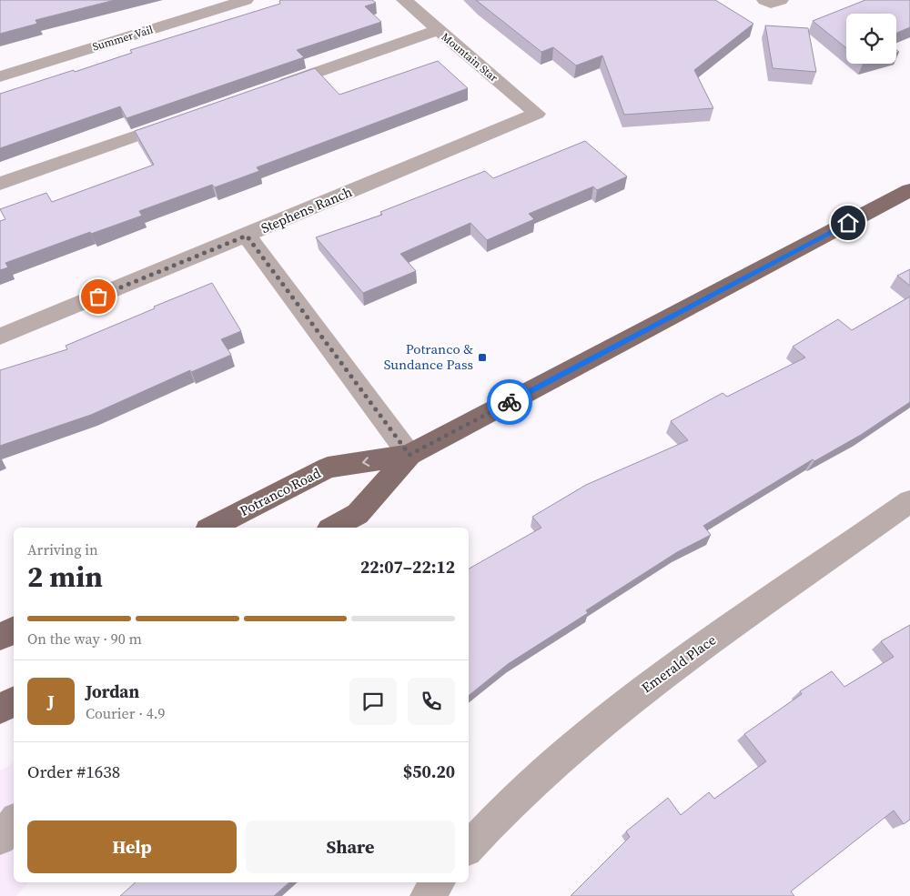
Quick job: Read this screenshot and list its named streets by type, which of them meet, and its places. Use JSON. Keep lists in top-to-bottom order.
{
  "streets": {
    "main road": ["Potranco Road"],
    "street": [
      "Summer Vail",
      "Mountain Star",
      "Stephens Ranch",
      "Emerald Place"
    ]
  },
  "crossings": [
    ["Mountain Star", "Stephens Ranch"]
  ],
  "places": {
    "transit": ["Potranco & Sundance Pass"]
  },
  "page": {
    "heading": ["2 min", "Arriving in", "22:07–22:12"],
    "panel": [
      "Jordan",
      "Courier · 4.9",
      "Order #1638",
      "$50.20"
    ],
    "bar": "On the way · 90 m",
    "round": "J",
    "buttons": ["Help", "Share"]
  }
}
